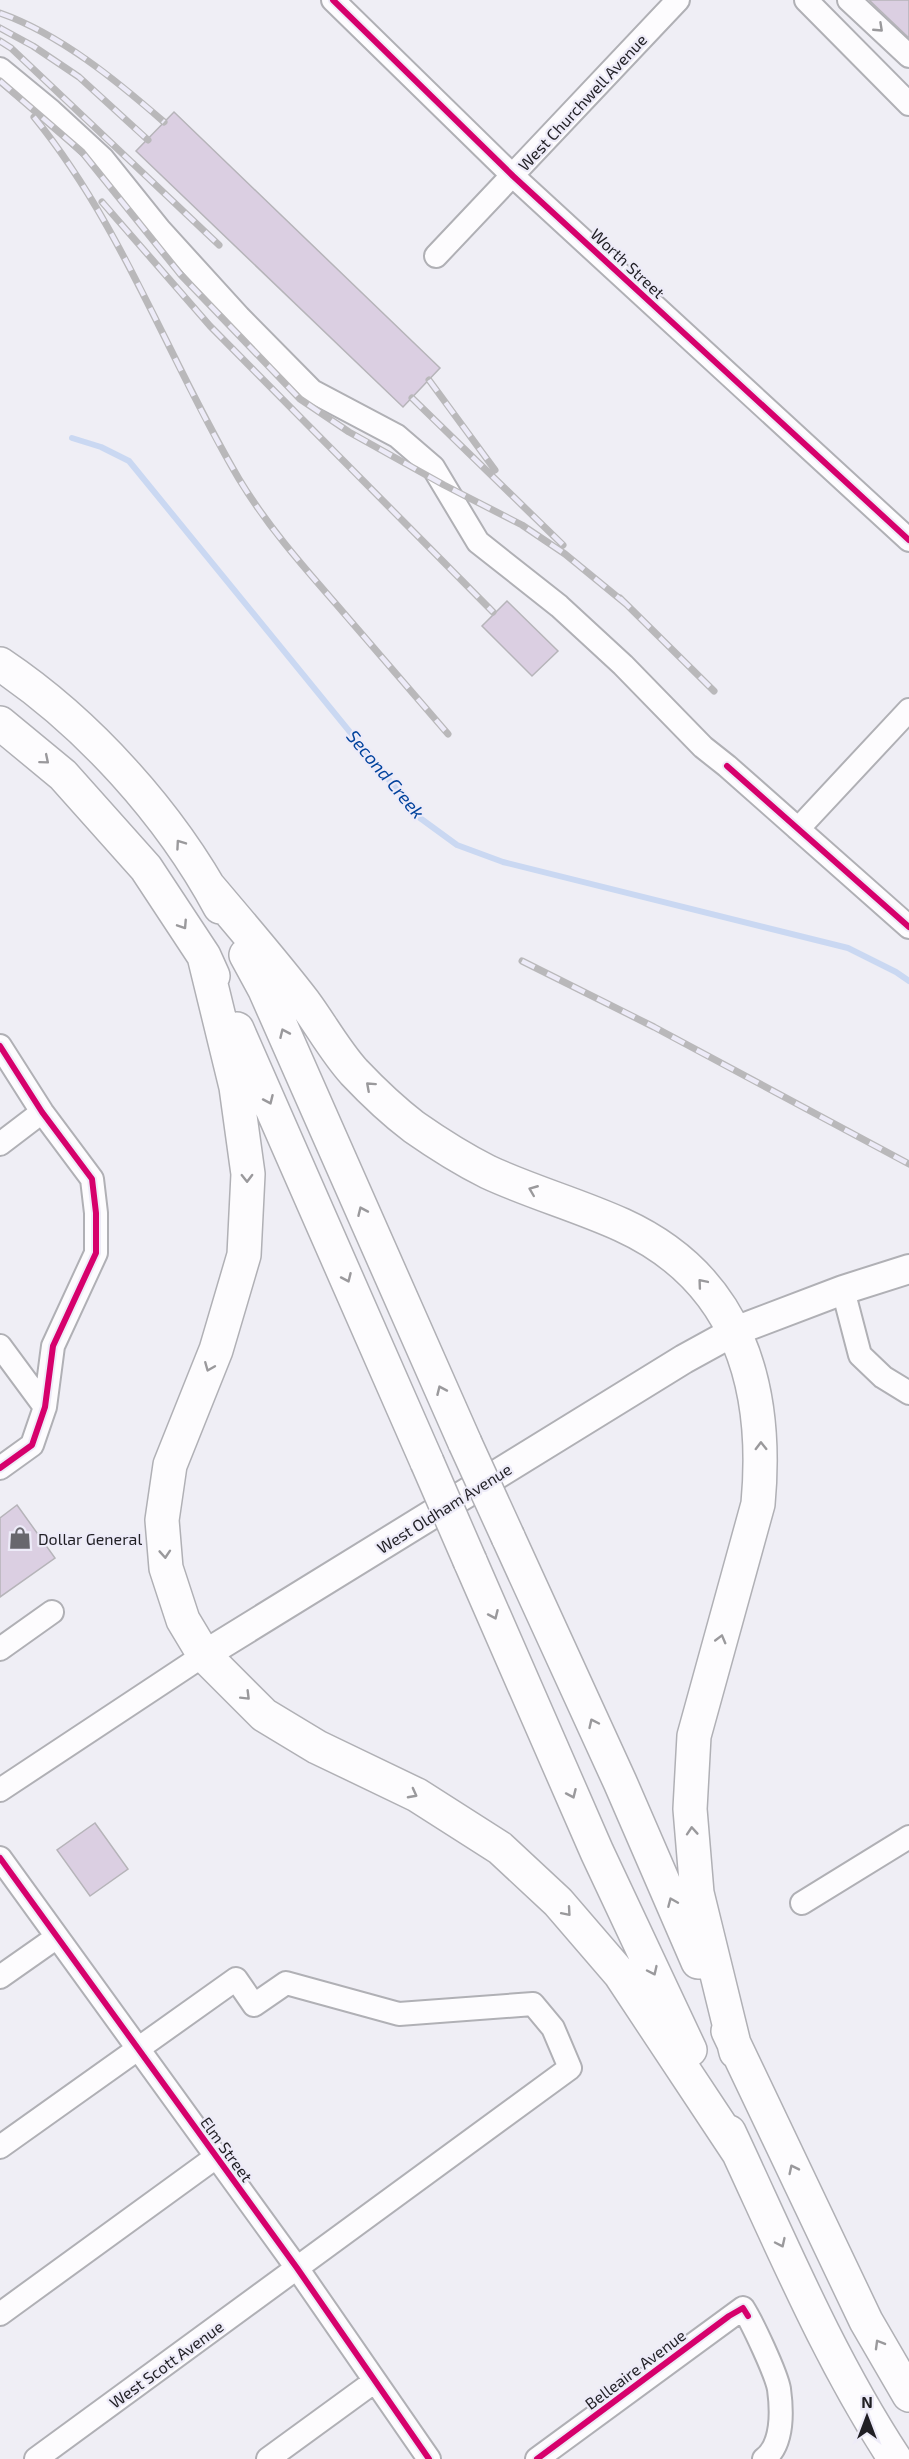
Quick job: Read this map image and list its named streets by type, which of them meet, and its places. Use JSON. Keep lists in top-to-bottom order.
{
  "streets": {
    "main road": ["West Oldham Avenue"],
    "street": [
      "West Churchwell Avenue",
      "Worth Street",
      "Elm Street",
      "West Scott Avenue",
      "Belleaire Avenue"
    ]
  },
  "crossings": [
    ["West Churchwell Avenue", "Worth Street"],
    ["Elm Street", "West Scott Avenue"]
  ],
  "water": ["Second Creek"],
  "places": {
    "shop": ["Dollar General"]
  },
  "north": "top"
}
